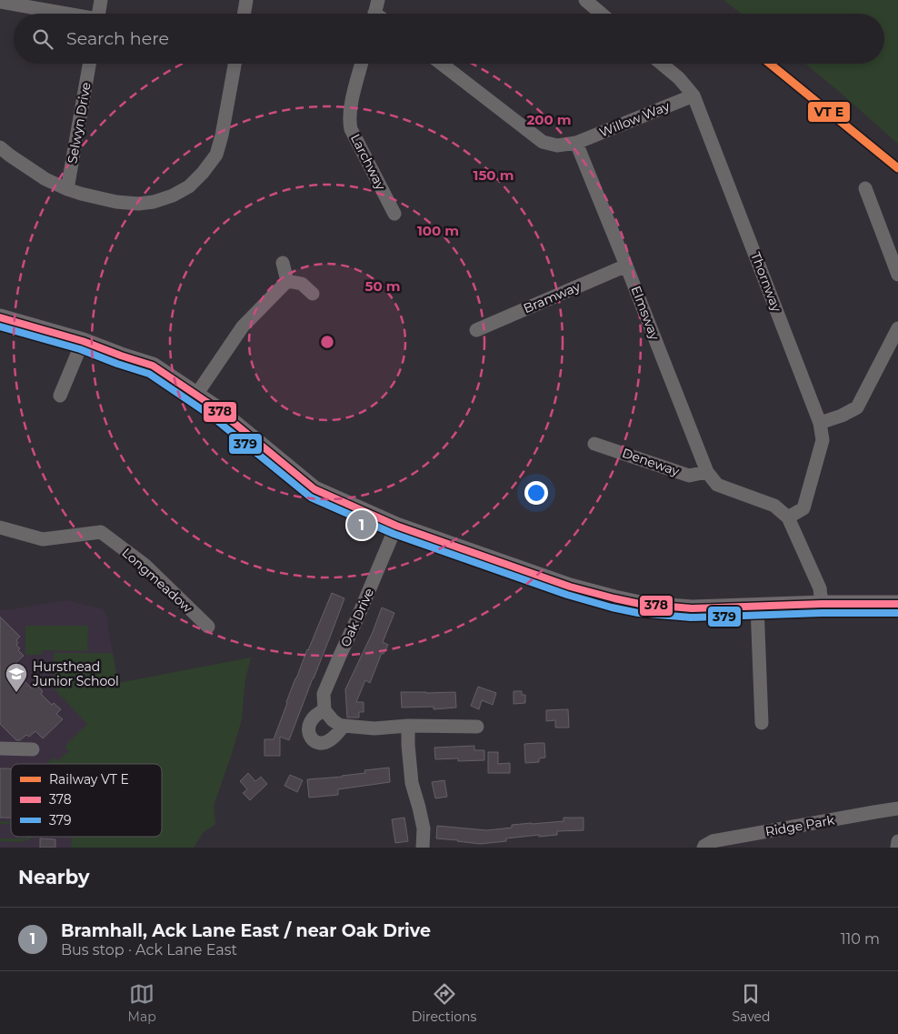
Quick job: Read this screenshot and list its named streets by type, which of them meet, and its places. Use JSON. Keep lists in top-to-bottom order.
{
  "streets": {
    "street": [
      "Willow Way",
      "Selwyn Drive",
      "Larchway",
      "Thornway",
      "Bramway",
      "Elmsway",
      "Deneway",
      "Longmeadow",
      "Oak Drive",
      "Ridge Park"
    ]
  },
  "crossings": [
    ["Willow Way", "Thornway"],
    ["Willow Way", "Elmsway"],
    ["Thornway", "Elmsway"],
    ["Bramway", "Elmsway"],
    ["Elmsway", "Deneway"]
  ],
  "places": {
    "school or university": ["Hursthead Junior School"]
  },
  "lines": ["transit line 378", "transit line 379"],
  "legend": ["Railway VT E", "378", "379"],
  "page": {
    "search": "Search here",
    "pins": "1",
    "heading": "Nearby",
    "list": [
      {
        "mark": "1",
        "name": "Bramhall, Ack Lane East / near Oak Drive",
        "note": "Bus stop · Ack Lane East",
        "value": "110 m"
      }
    ],
    "nav": ["Map", "Directions", "Saved"]
  },
  "rings": [
    "200 m",
    "150 m",
    "100 m",
    "50 m"
  ]
}
